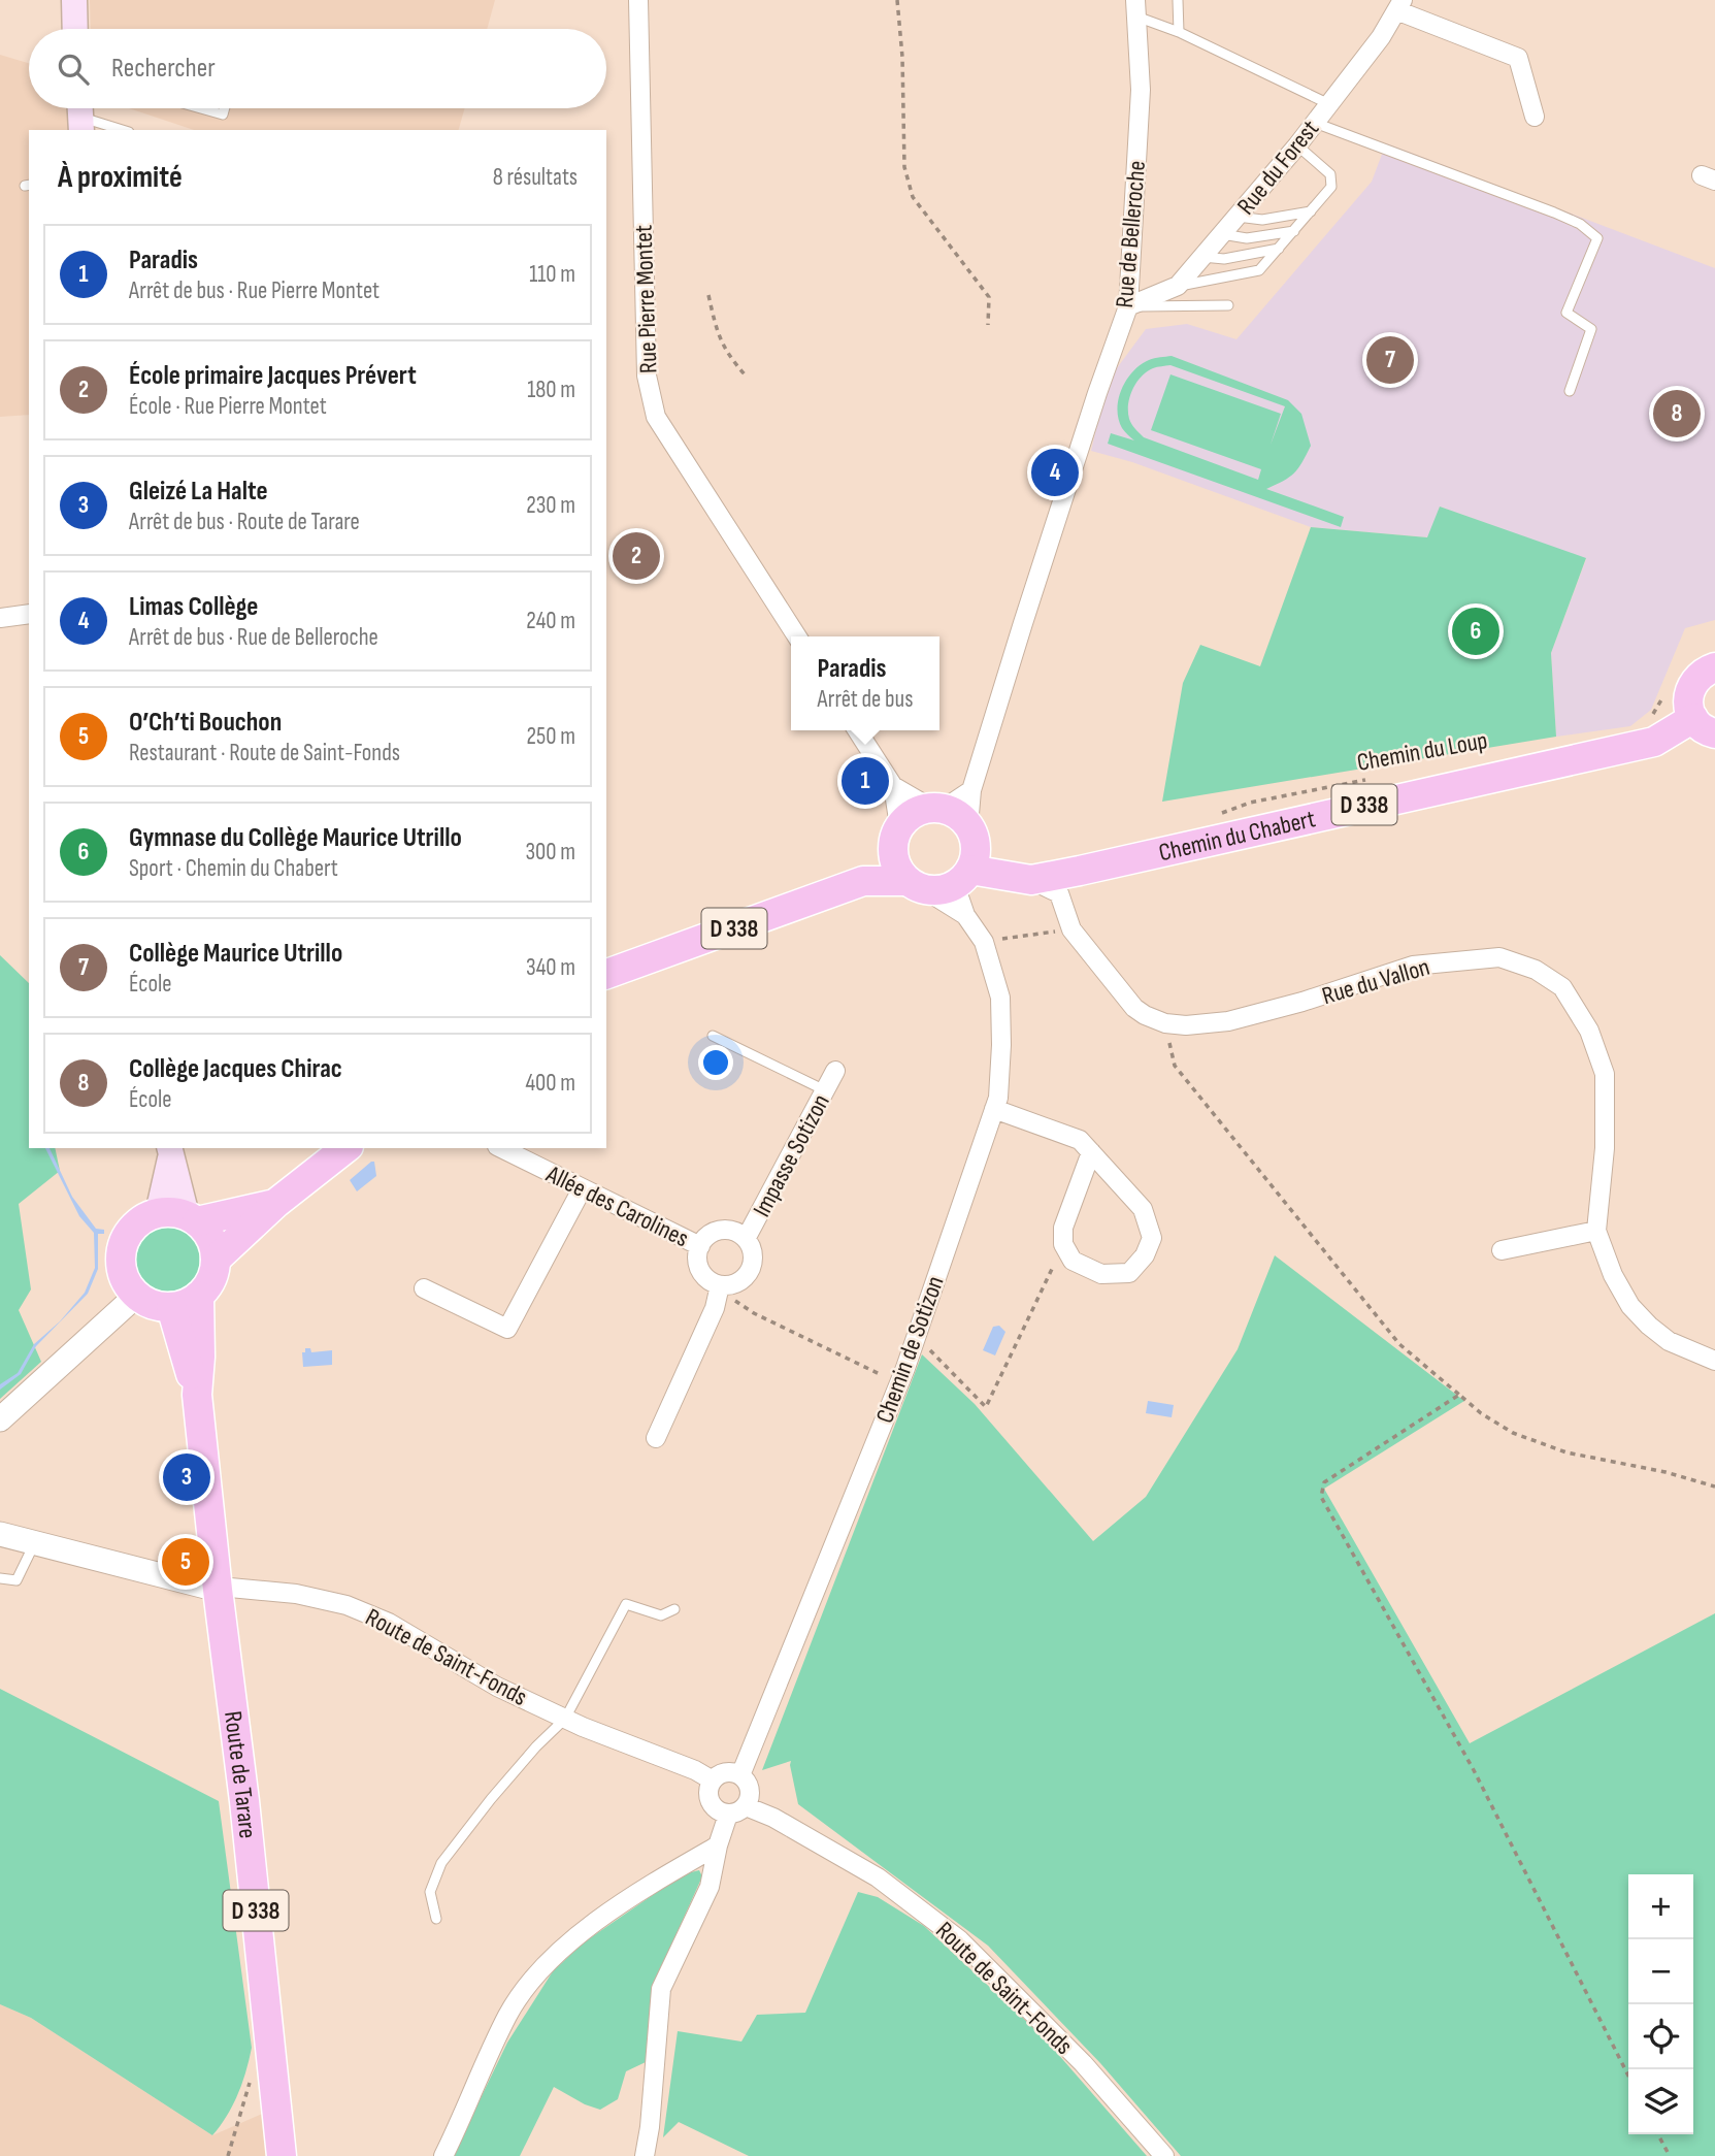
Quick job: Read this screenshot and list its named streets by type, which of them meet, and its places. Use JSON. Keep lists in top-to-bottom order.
{
  "streets": {
    "main road": ["D 338", "Chemin du Chabert", "Route de Tarare"],
    "street": [
      "Rue du Forest",
      "Rue de Belleroche",
      "Rue Pierre Montet",
      "Rue du Vallon",
      "Impasse Sotizon",
      "Allée des Carolines",
      "Chemin de Sotizon",
      "Route de Saint-Fonds"
    ],
    "path": ["Chemin du Loup"]
  },
  "crossings": [
    ["Rue du Forest", "Rue de Belleroche"],
    ["Rue de Belleroche", "D 338"],
    ["Rue de Belleroche", "Chemin du Chabert"],
    ["Rue de Belleroche", "Chemin de Sotizon"],
    ["D 338", "Chemin du Chabert"],
    ["D 338", "Chemin de Sotizon"],
    ["Chemin du Chabert", "Rue du Vallon"],
    ["Chemin du Chabert", "Chemin de Sotizon"],
    ["Impasse Sotizon", "Allée des Carolines"],
    ["Chemin de Sotizon", "Route de Saint-Fonds"],
    ["Route de Saint-Fonds", "Route de Tarare"]
  ],
  "page": {
    "search": "Rechercher",
    "heading": ["À proximité", "8 résultats"],
    "list": [
      {
        "mark": "1",
        "name": "Paradis",
        "note": "Arrêt de bus · Rue Pierre Montet",
        "value": "110 m"
      },
      {
        "mark": "2",
        "name": "École primaire Jacques Prévert",
        "note": "École · Rue Pierre Montet",
        "value": "180 m"
      },
      {
        "mark": "3",
        "name": "Gleizé La Halte",
        "note": "Arrêt de bus · Route de Tarare",
        "value": "230 m"
      },
      {
        "mark": "4",
        "name": "Limas Collège",
        "note": "Arrêt de bus · Rue de Belleroche",
        "value": "240 m"
      },
      {
        "mark": "5",
        "name": "O’Ch’ti Bouchon",
        "note": "Restaurant · Route de Saint-Fonds",
        "value": "250 m"
      },
      {
        "mark": "6",
        "name": "Gymnase du Collège Maurice Utrillo",
        "note": "Sport · Chemin du Chabert",
        "value": "300 m"
      },
      {
        "mark": "7",
        "name": "Collège Maurice Utrillo",
        "note": "École",
        "value": "340 m"
      },
      {
        "mark": "8",
        "name": "Collège Jacques Chirac",
        "note": "École",
        "value": "400 m"
      }
    ],
    "pins": [
      "7",
      "8",
      "4",
      "2",
      "6",
      "1",
      "3",
      "5"
    ],
    "popup": ["Paradis", "Arrêt de bus"],
    "map_buttons": ["+", "−"]
  }
}
